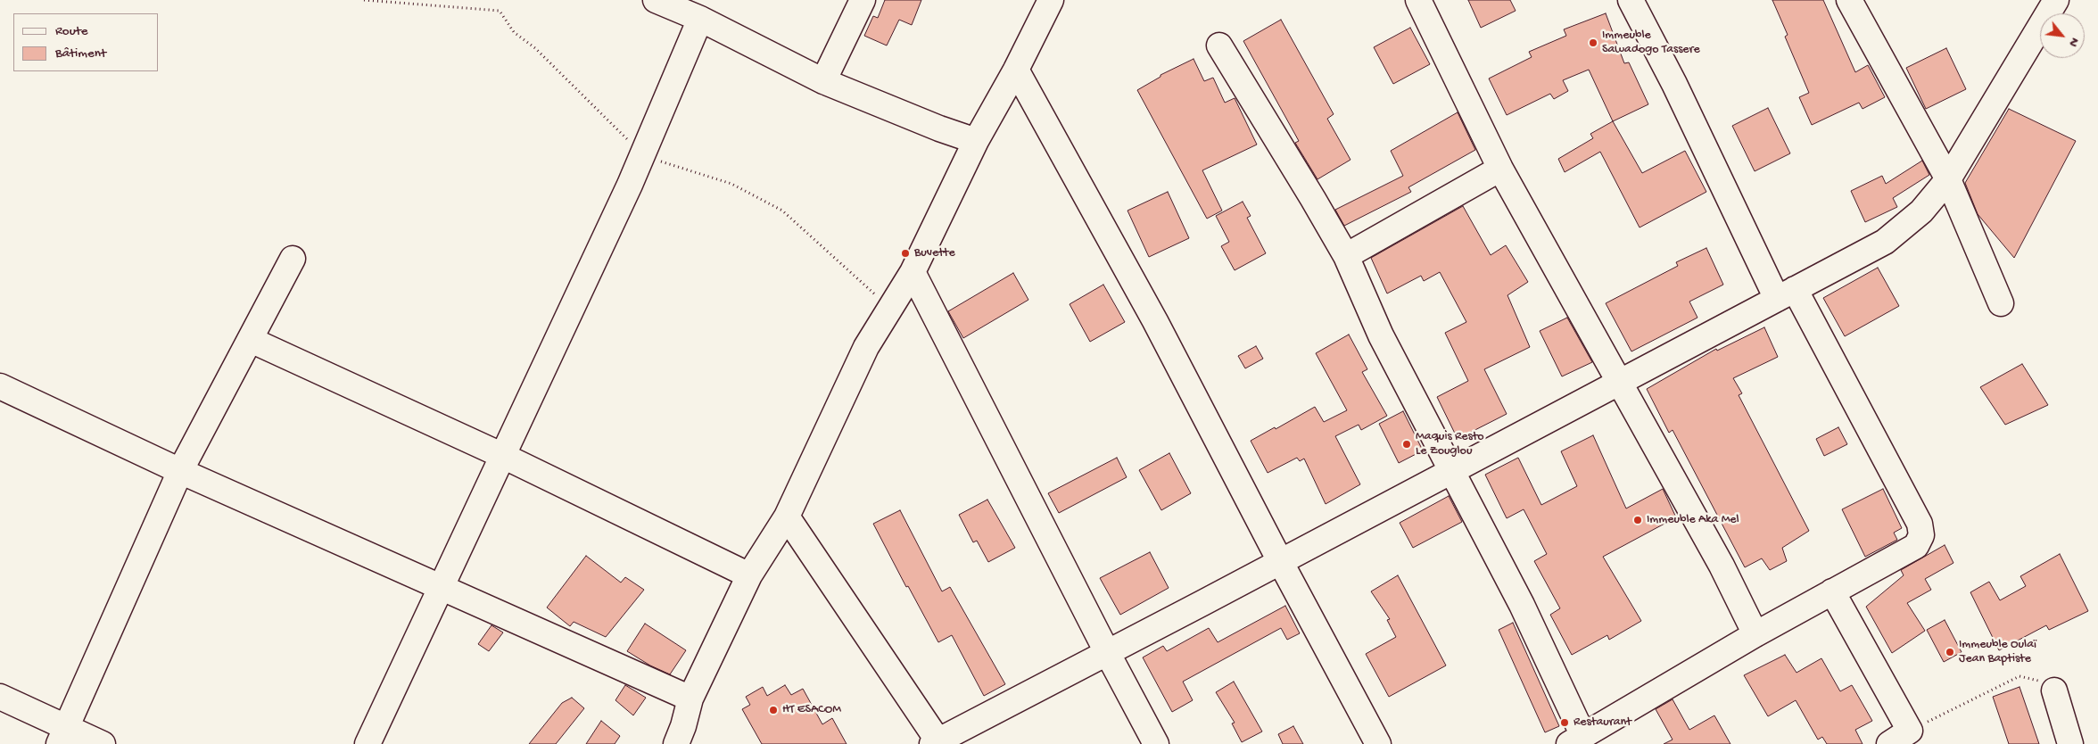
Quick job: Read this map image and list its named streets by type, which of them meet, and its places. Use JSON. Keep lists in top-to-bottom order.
{
  "places": [
    "Immeuble Sawadogo Tassere",
    "Buvette",
    "Maquis Resto Le Zouglou",
    "Immeuble Aka Mel",
    "Immeuble Oulaï Jean Baptiste",
    "HT ESACOM",
    "Restaurant"
  ],
  "legend": ["Route", "Bâtiment"],
  "north": "bottom right"
}
